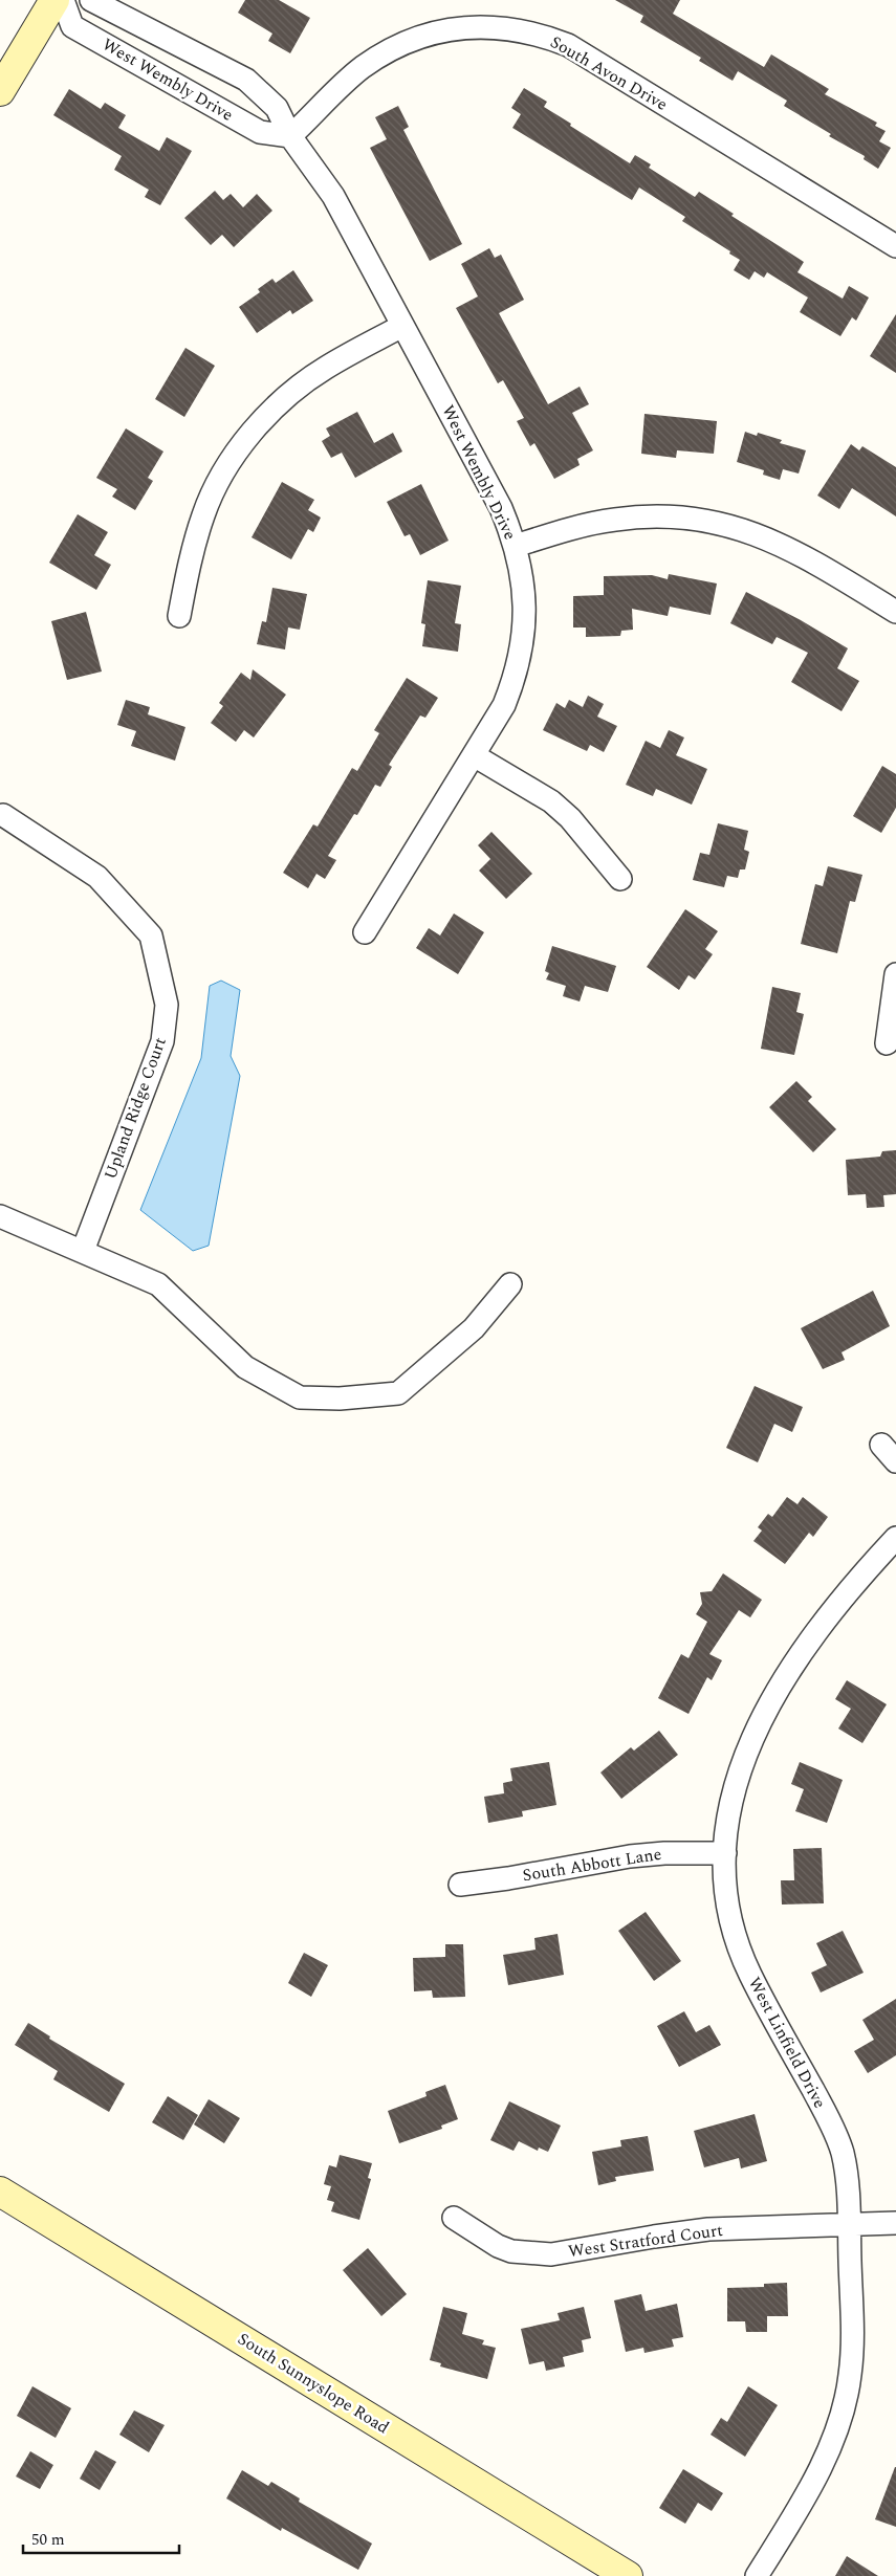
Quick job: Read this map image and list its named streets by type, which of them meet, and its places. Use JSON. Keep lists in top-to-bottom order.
{
  "streets": {
    "street": [
      "South Avon Drive",
      "West Wembly Drive",
      "Upland Ridge Court",
      "South Abbott Lane",
      "West Linfield Drive",
      "West Stratford Court",
      "South Sunnyslope Road"
    ]
  },
  "crossings": [
    ["South Avon Drive", "West Wembly Drive"],
    ["South Abbott Lane", "West Linfield Drive"],
    ["West Linfield Drive", "West Stratford Court"]
  ],
  "scale_bar": "50 m"
}
